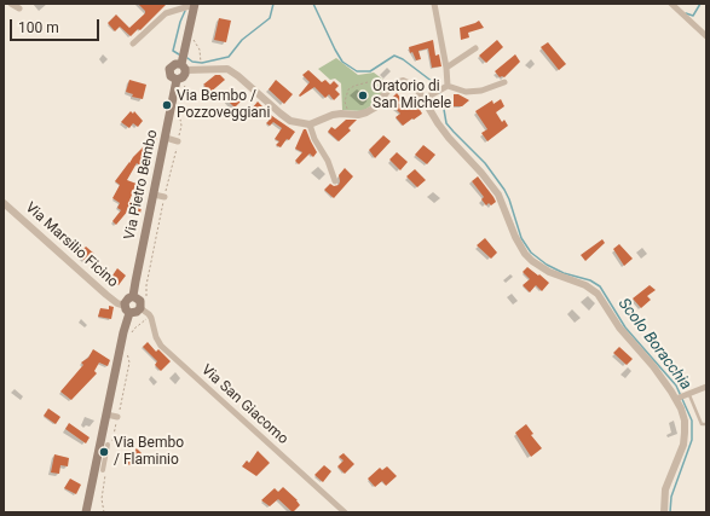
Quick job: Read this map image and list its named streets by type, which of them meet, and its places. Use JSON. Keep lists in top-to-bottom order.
{
  "streets": {
    "main road": ["Via Pietro Bembo"],
    "street": ["Via Marsilio Ficino", "Via San Giacomo"]
  },
  "crossings": [
    ["Via Pietro Bembo", "Via Marsilio Ficino"],
    ["Via Pietro Bembo", "Via San Giacomo"],
    ["Via Marsilio Ficino", "Via San Giacomo"]
  ],
  "water": ["Scolo Boracchia"],
  "places": ["Oratorio di San Michele", "Via Bembo / Pozzoveggiani", "Via Bembo / Flaminio"],
  "scale_bar": "100 m"
}
